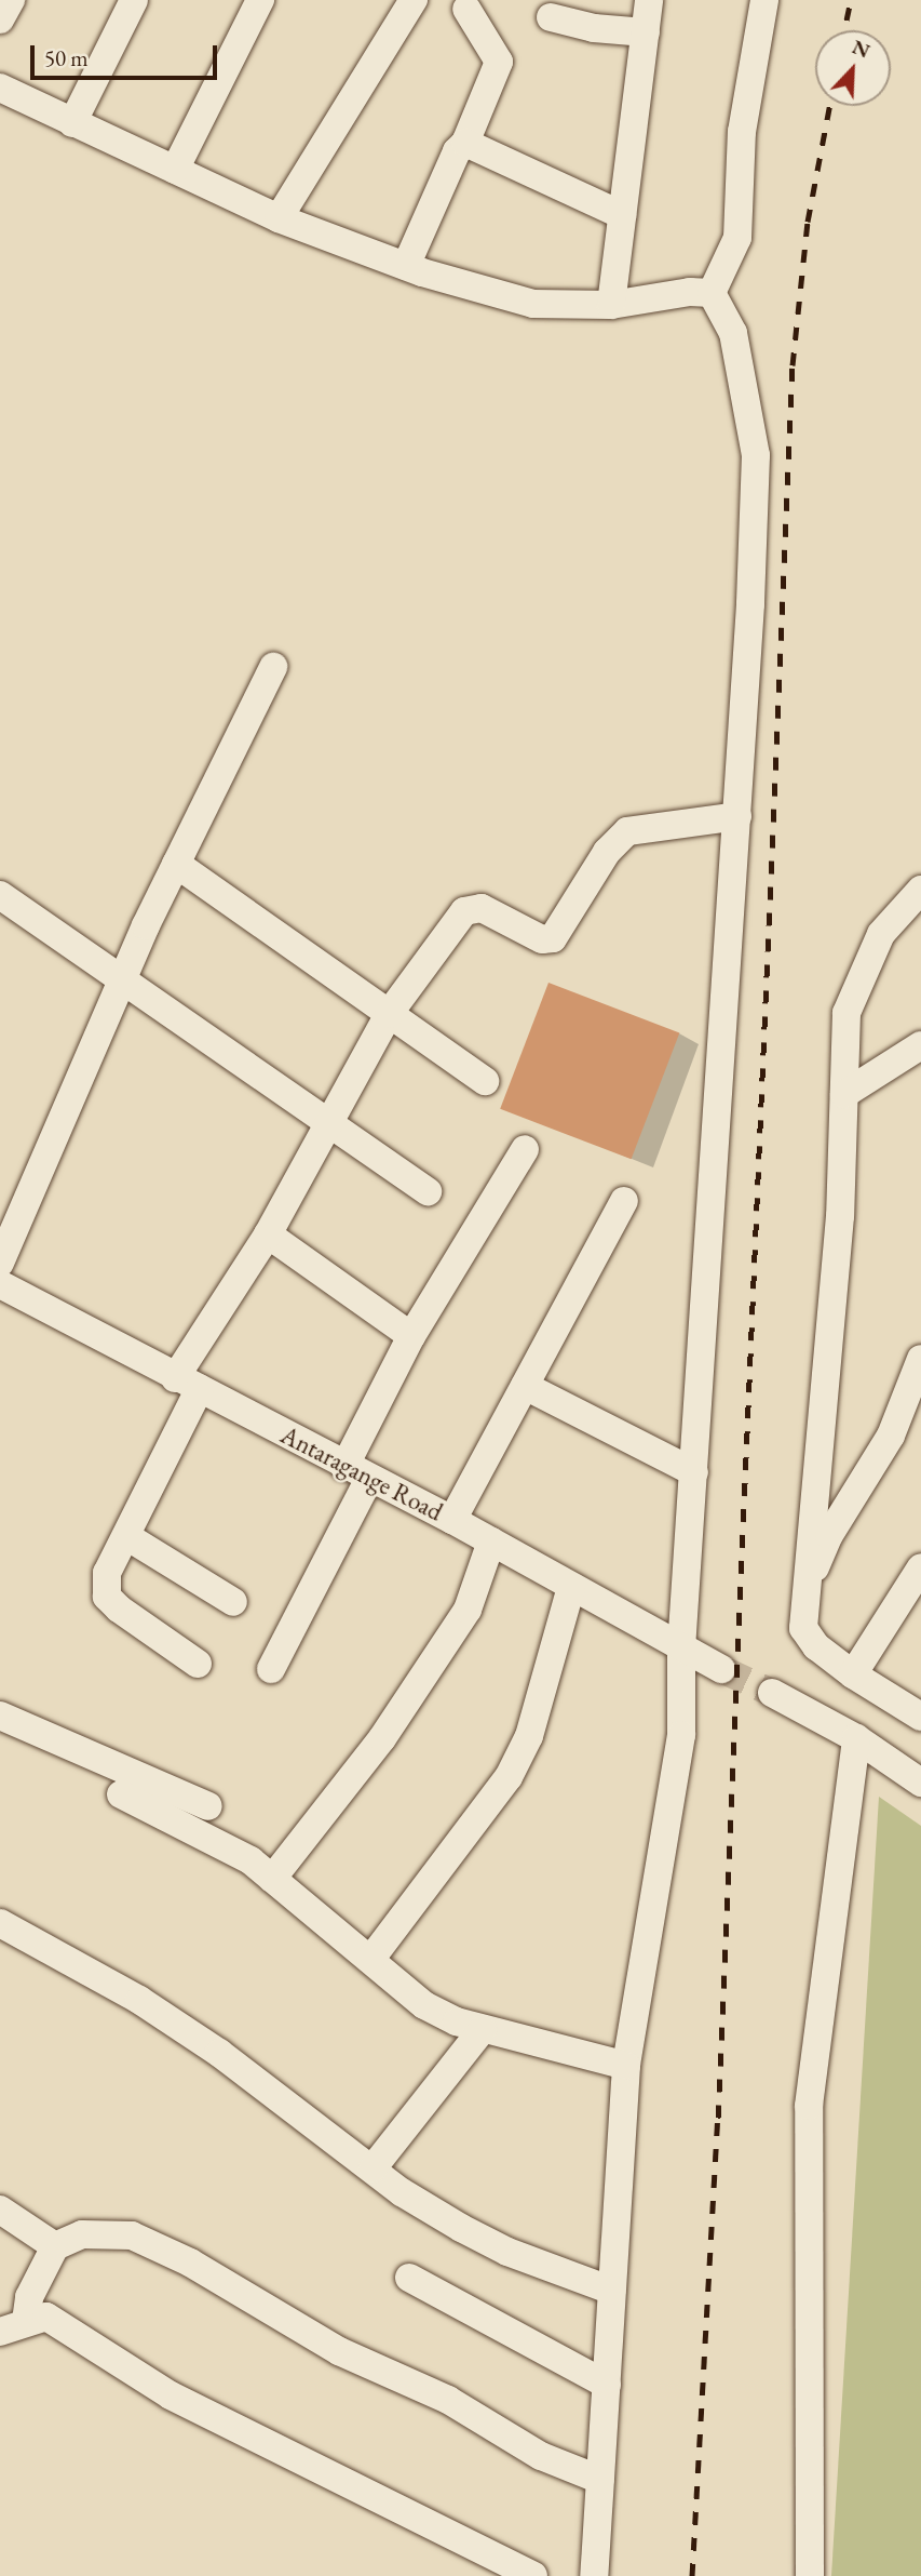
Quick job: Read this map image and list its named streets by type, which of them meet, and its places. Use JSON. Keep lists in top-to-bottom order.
{
  "streets": {
    "street": ["Antaragange Road"]
  },
  "scale_bar": "50 m",
  "north": "top right"
}
